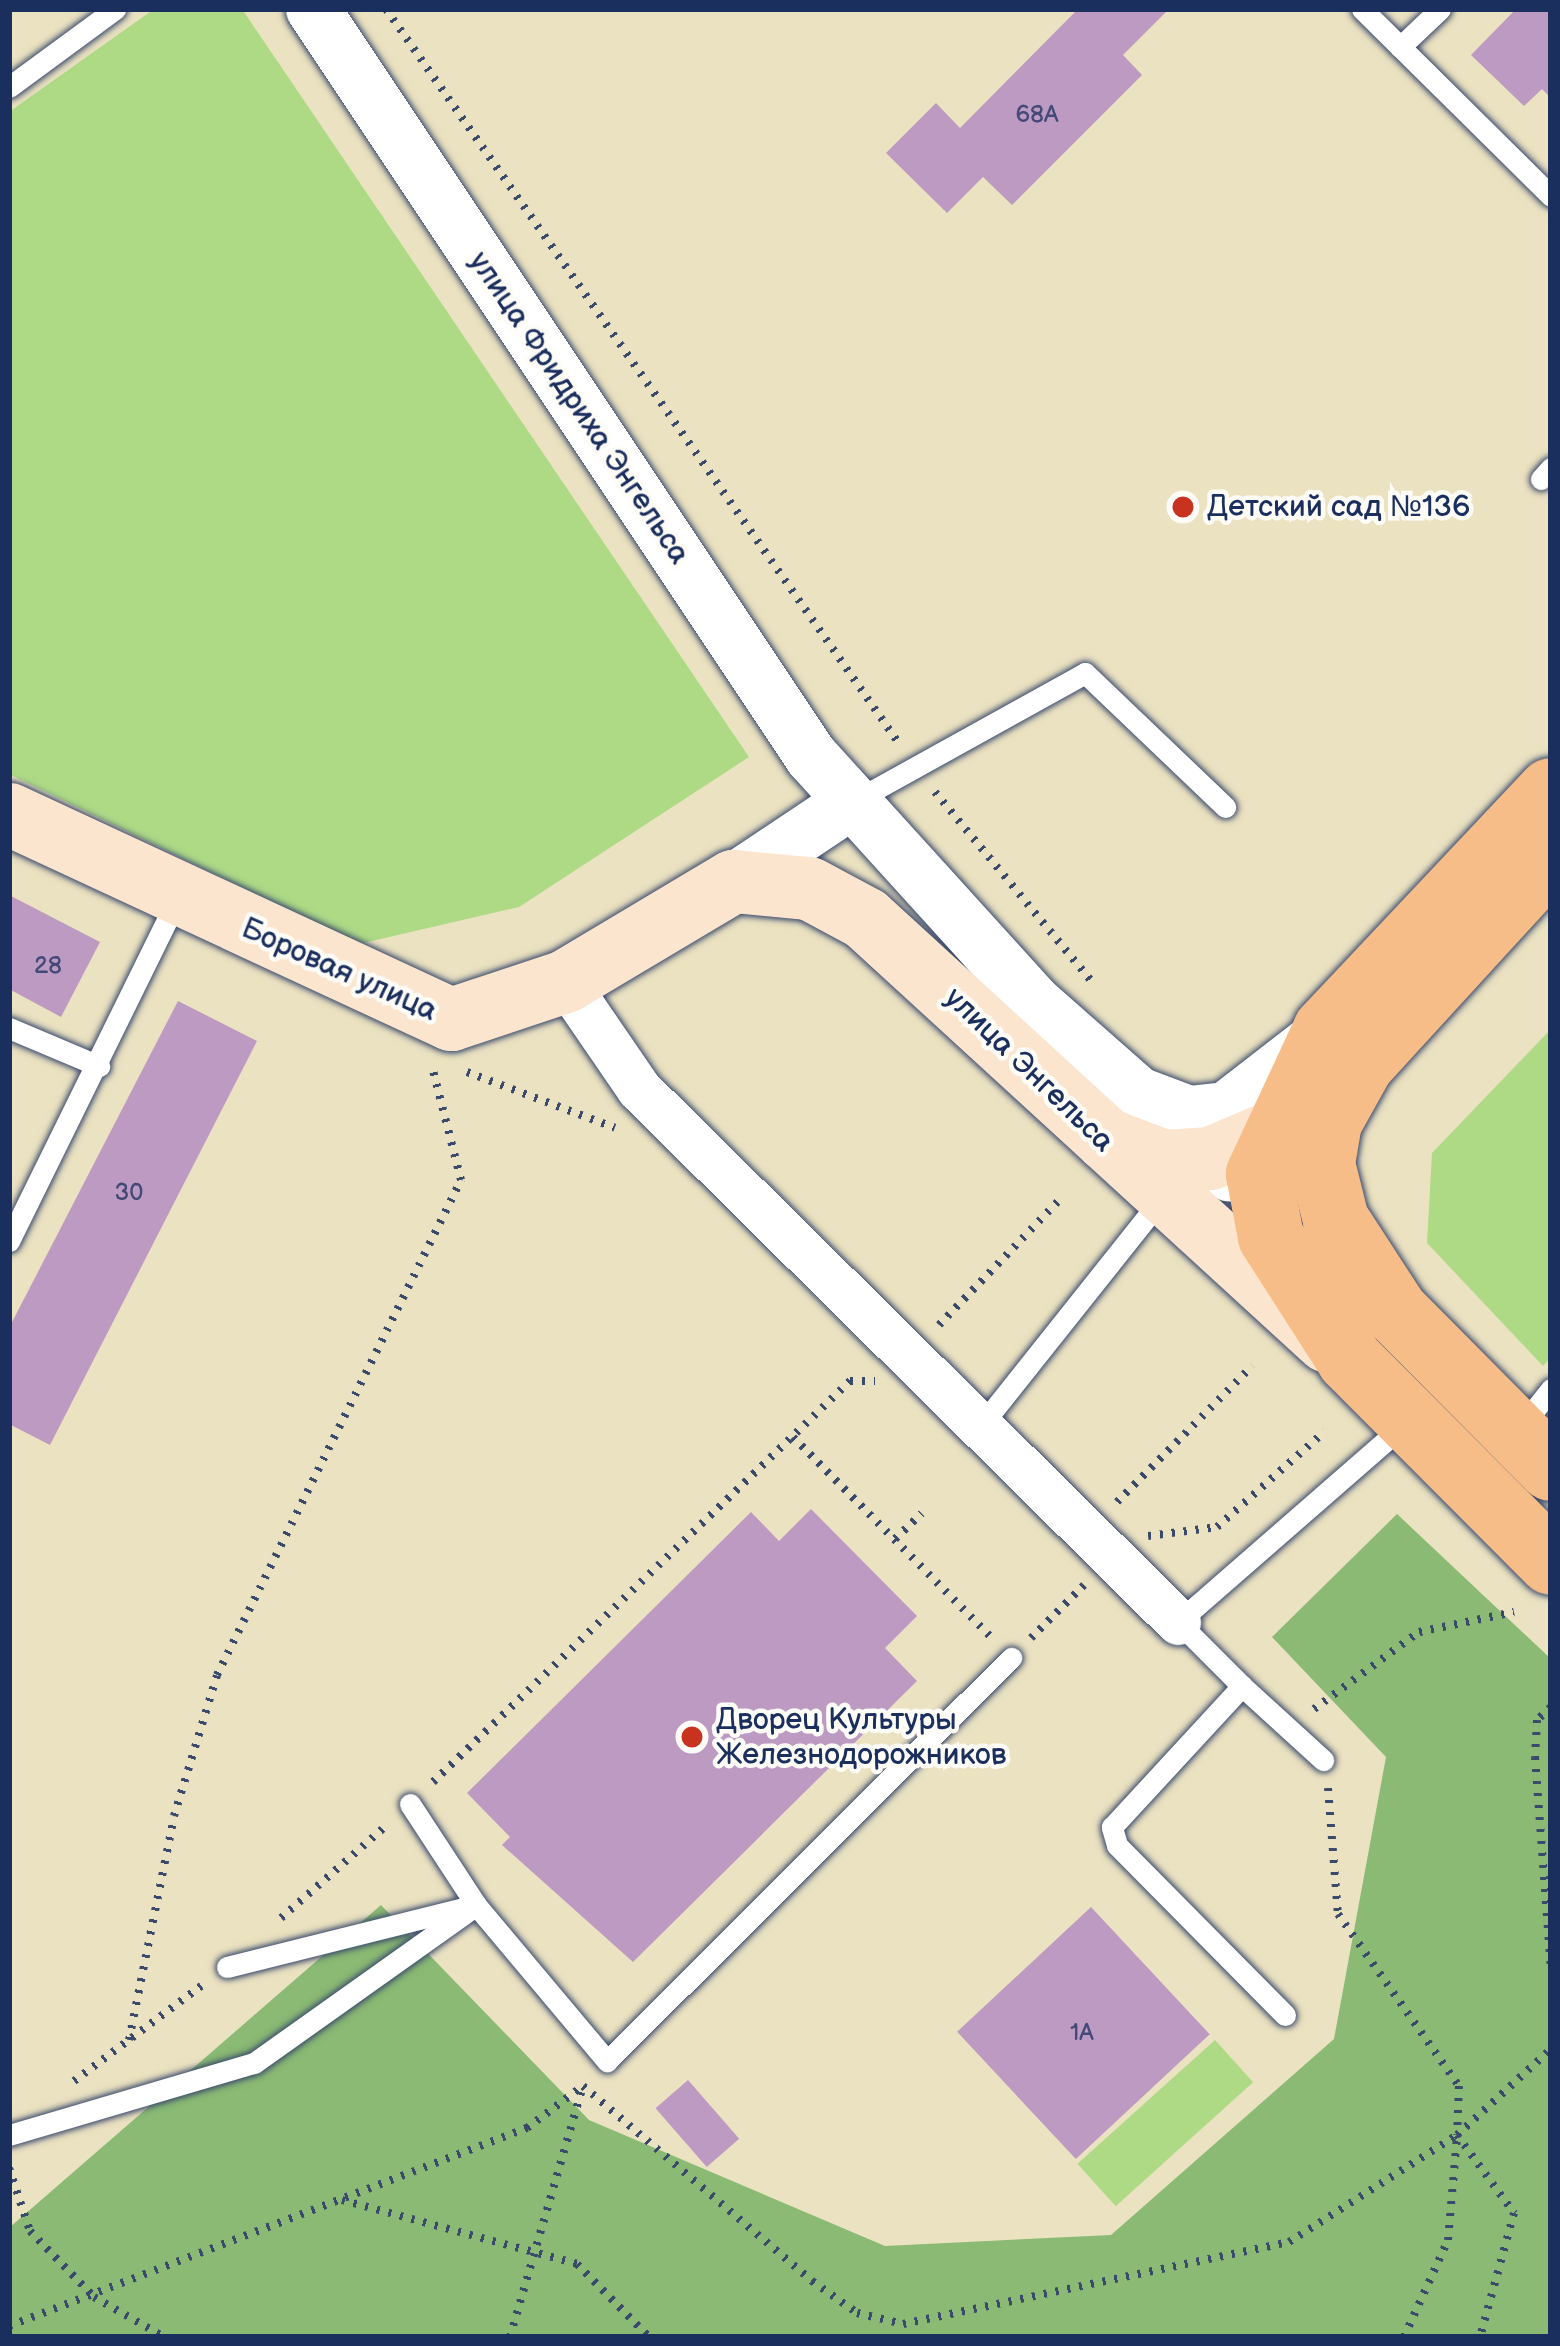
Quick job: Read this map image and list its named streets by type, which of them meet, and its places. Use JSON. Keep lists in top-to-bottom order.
{
  "streets": {
    "main road": ["Боровая улица", "улица Энгельса"],
    "street": ["улица Фридриха Энгельса"]
  },
  "crossings": [
    ["улица Фридриха Энгельса", "Боровая улица"],
    ["улица Фридриха Энгельса", "улица Энгельса"],
    ["Боровая улица", "улица Энгельса"]
  ],
  "places": ["Детский сад №136", "Дворец Культуры Железнодорожников"],
  "house_numbers": [
    "68А",
    "28",
    "30",
    "1А"
  ]
}
